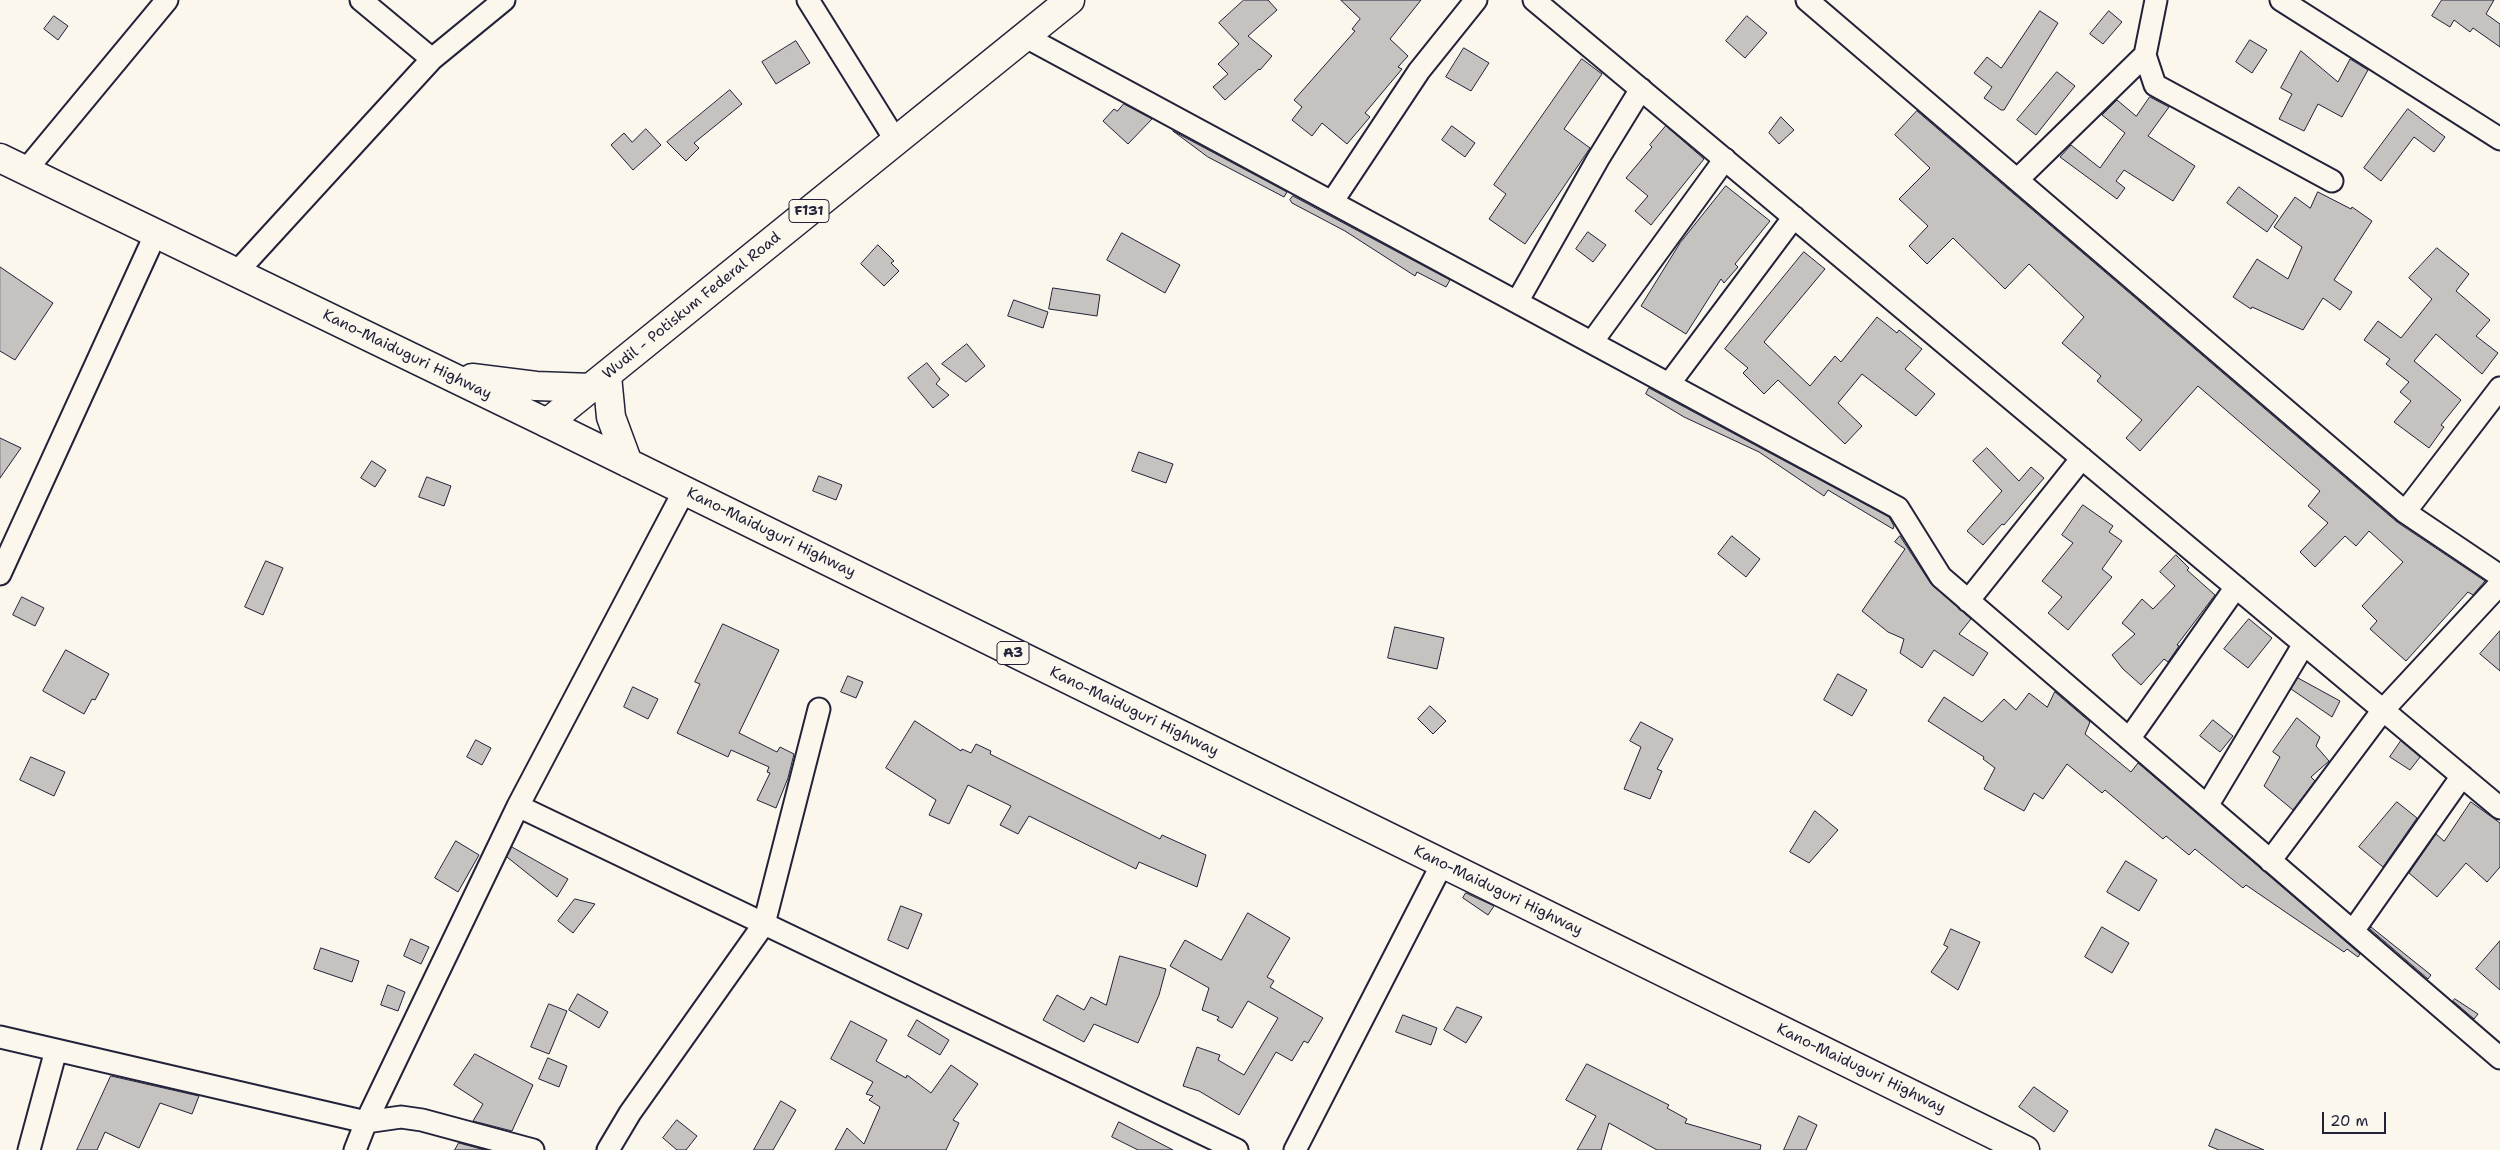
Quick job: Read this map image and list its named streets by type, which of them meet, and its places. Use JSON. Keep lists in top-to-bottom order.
{
  "streets": {
    "main road": [
      "F131",
      "Wudil - Potiskum Federal Road",
      "Kano-Maiduguri Highway",
      "A3"
    ]
  },
  "crossings": [
    ["Wudil - Potiskum Federal Road", "Kano-Maiduguri Highway"]
  ],
  "scale_bar": "20 m"
}
